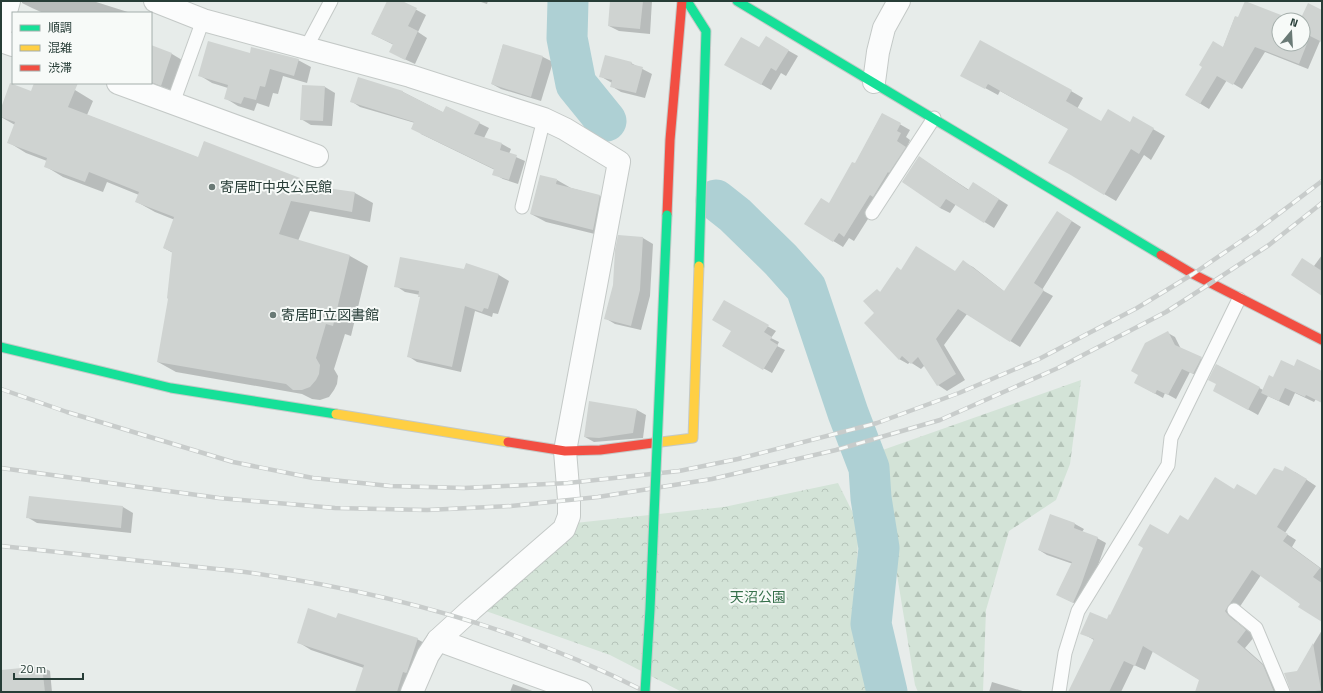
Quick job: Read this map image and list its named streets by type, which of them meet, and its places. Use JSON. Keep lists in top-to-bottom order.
{
  "parks": ["天沼公園"],
  "places": ["寄居町中央公民館", "寄居町立図書館"],
  "legend": ["順調", "混雑", "渋滞"],
  "scale_bar": "20 m",
  "north": "top"
}
